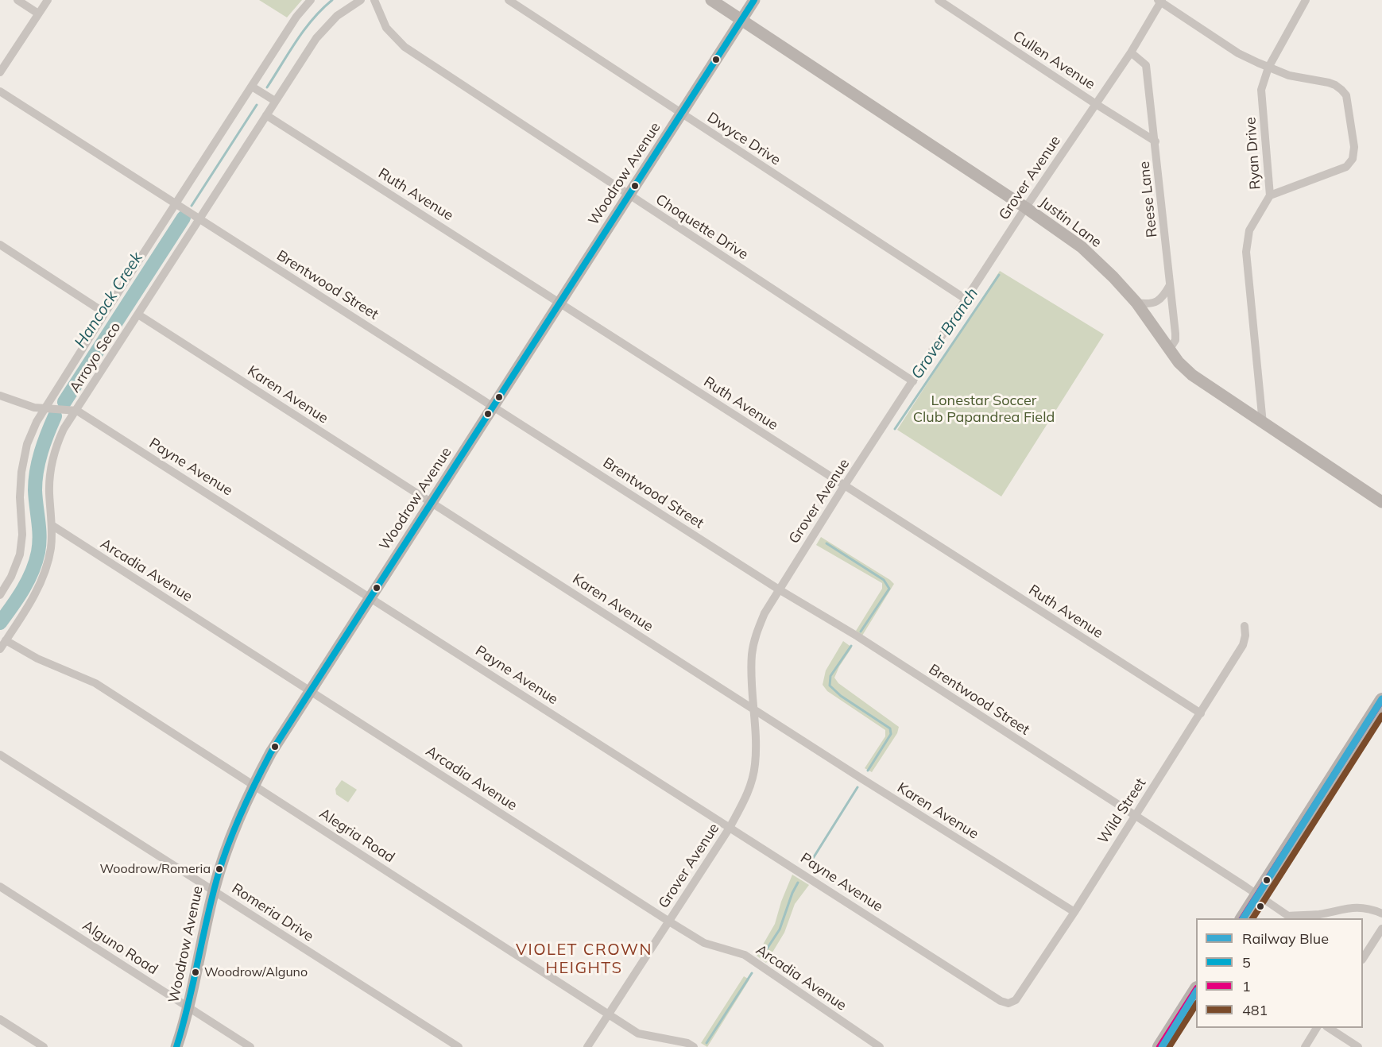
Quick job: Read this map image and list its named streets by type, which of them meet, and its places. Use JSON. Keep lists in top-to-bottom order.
{
  "streets": {
    "street": [
      "Cullen Avenue",
      "Dwyce Drive",
      "Ryan Drive",
      "Woodrow Avenue",
      "Grover Avenue",
      "Ruth Avenue",
      "Reese Lane",
      "Justin Lane",
      "Choquette Drive",
      "Brentwood Street",
      "Arroyo Seco",
      "Karen Avenue",
      "Payne Avenue",
      "Arcadia Avenue",
      "Wild Street",
      "Alegria Road",
      "Romeria Drive",
      "Alguno Road"
    ]
  },
  "crossings": [
    ["Cullen Avenue", "Grover Avenue"],
    ["Cullen Avenue", "Reese Lane"],
    ["Dwyce Drive", "Woodrow Avenue"],
    ["Dwyce Drive", "Grover Avenue"],
    ["Ryan Drive", "Justin Lane"],
    ["Woodrow Avenue", "Ruth Avenue"],
    ["Woodrow Avenue", "Justin Lane"],
    ["Woodrow Avenue", "Choquette Drive"],
    ["Woodrow Avenue", "Brentwood Street"],
    ["Woodrow Avenue", "Karen Avenue"],
    ["Woodrow Avenue", "Payne Avenue"],
    ["Woodrow Avenue", "Arcadia Avenue"],
    ["Woodrow Avenue", "Alegria Road"],
    ["Woodrow Avenue", "Romeria Drive"],
    ["Woodrow Avenue", "Alguno Road"],
    ["Grover Avenue", "Ruth Avenue"],
    ["Grover Avenue", "Reese Lane"],
    ["Grover Avenue", "Justin Lane"],
    ["Grover Avenue", "Choquette Drive"],
    ["Grover Avenue", "Brentwood Street"],
    ["Grover Avenue", "Karen Avenue"],
    ["Grover Avenue", "Payne Avenue"],
    ["Grover Avenue", "Arcadia Avenue"],
    ["Grover Avenue", "Alegria Road"],
    ["Ruth Avenue", "Arroyo Seco"],
    ["Ruth Avenue", "Wild Street"],
    ["Reese Lane", "Justin Lane"],
    ["Brentwood Street", "Arroyo Seco"],
    ["Brentwood Street", "Wild Street"],
    ["Arroyo Seco", "Karen Avenue"],
    ["Arroyo Seco", "Payne Avenue"],
    ["Arroyo Seco", "Arcadia Avenue"],
    ["Arroyo Seco", "Alegria Road"],
    ["Karen Avenue", "Wild Street"],
    ["Payne Avenue", "Wild Street"]
  ],
  "districts": ["VIOLET CROWN HEIGHTS"],
  "water": ["Hancock Creek", "Grover Branch"],
  "parks": ["Lonestar Soccer Club Papandrea Field"],
  "places": ["Woodrow/Romeria", "Woodrow/Alguno"],
  "lines": [
    "transit line 5",
    "rail line Blue",
    "transit line 1",
    "transit line 481"
  ],
  "legend": [
    "Railway Blue",
    "5",
    "1",
    "481"
  ]
}
